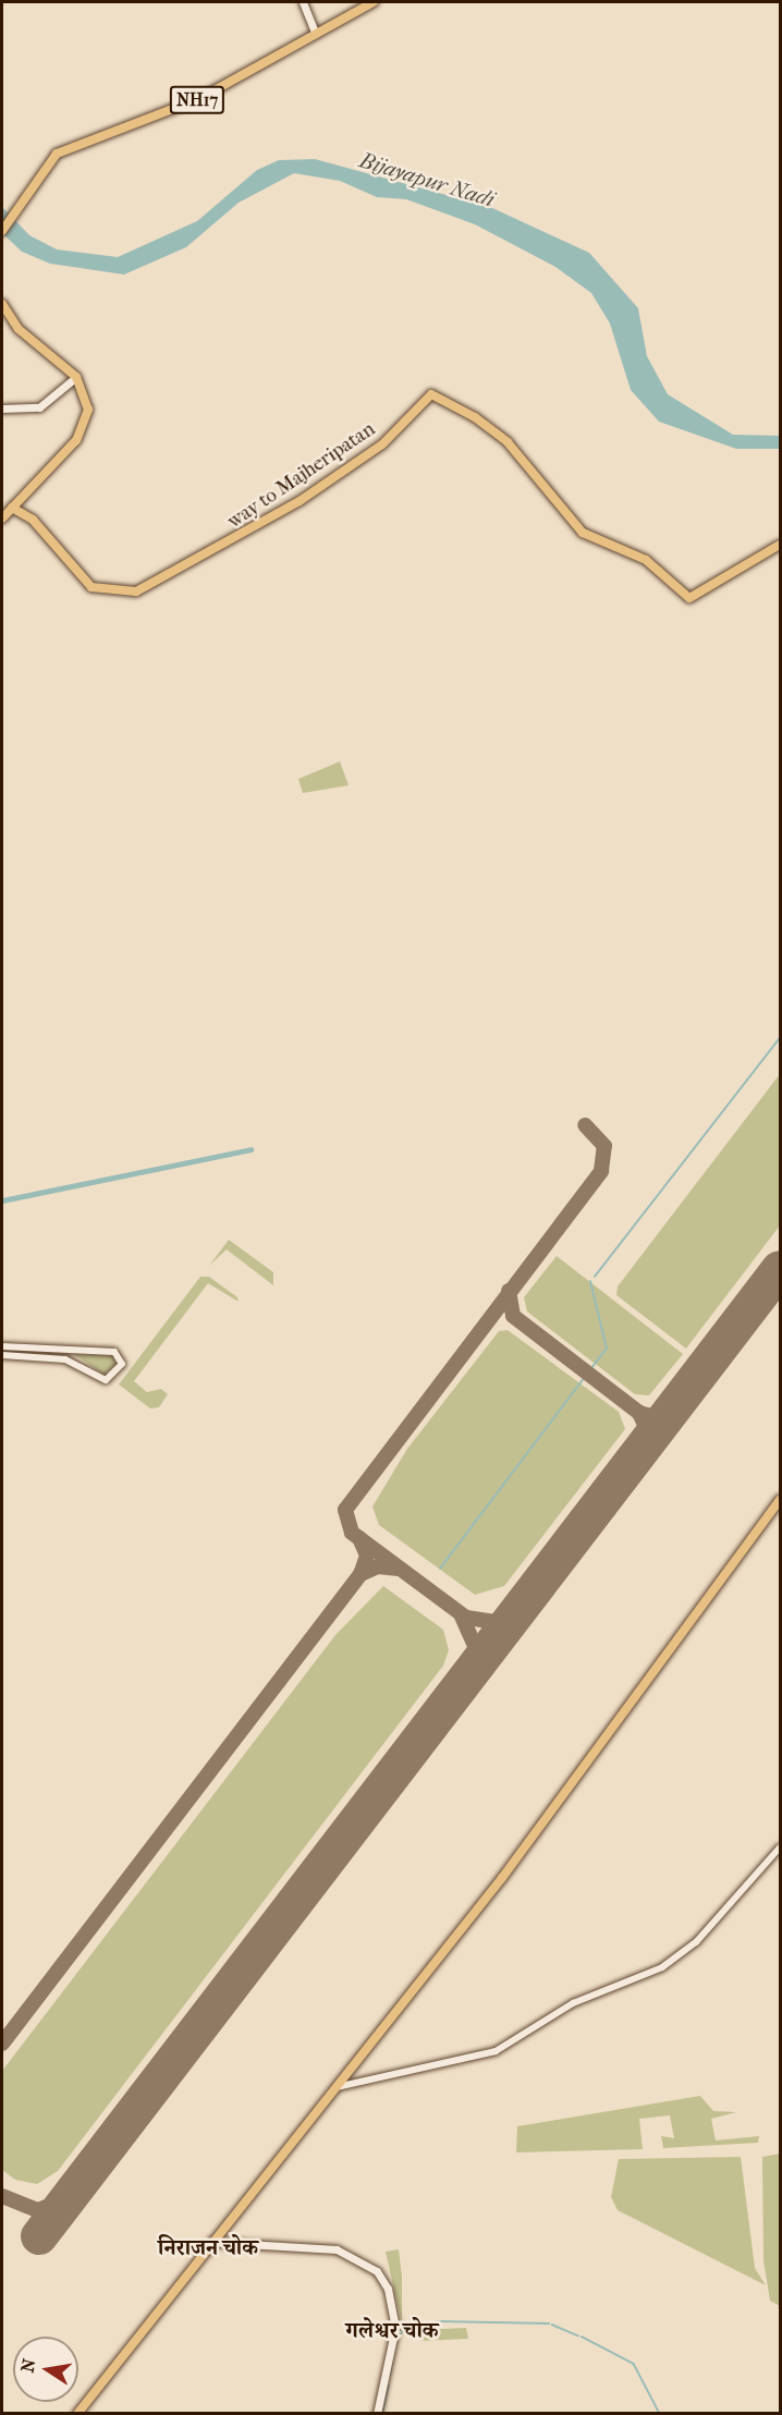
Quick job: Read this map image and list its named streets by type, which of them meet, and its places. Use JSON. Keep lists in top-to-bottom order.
{
  "streets": {
    "main road": ["NH17", "way to Majheripatan"]
  },
  "districts": ["निराजन चोक", "गलेश्वर चोक"],
  "water": ["Bijayapur Nadi"],
  "north": "left"
}
